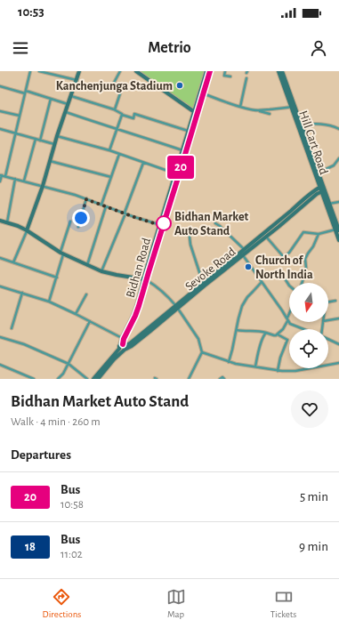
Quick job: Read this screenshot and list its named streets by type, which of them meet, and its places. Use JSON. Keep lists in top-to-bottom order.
{
  "streets": {
    "main road": ["Hill Cart Road", "Bidhan Road", "Sevoke Road"]
  },
  "crossings": [
    ["Hill Cart Road", "Sevoke Road"],
    ["Bidhan Road", "Sevoke Road"]
  ],
  "places": ["Kanchenjunga Stadium", "Bidhan Market Auto Stand", "Church of North India"],
  "lines": ["bus line 20"],
  "north": "bottom",
  "page": {
    "status": "10:53",
    "header": "Metrio",
    "on_map": "20",
    "heading": [
      ["Bidhan Market Auto Stand", "Walk · 4 min · 260 m"],
      "Departures"
    ],
    "list": [
      {
        "mark": "20",
        "name": "Bus",
        "note": "10:58",
        "value": "5 min"
      },
      {
        "mark": "18",
        "name": "Bus",
        "note": "11:02",
        "value": "9 min"
      }
    ],
    "tabs": ["Directions", "Map", "Tickets"]
  }
}
